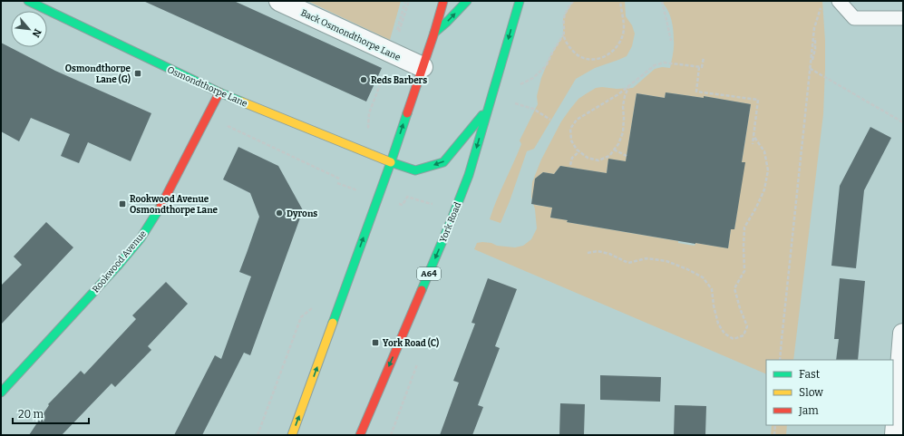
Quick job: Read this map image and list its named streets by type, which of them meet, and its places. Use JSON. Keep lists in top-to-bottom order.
{
  "streets": {
    "main road": [
      "Osmondthorpe Lane",
      "York Road",
      "Rookwood Avenue",
      "A64"
    ],
    "street": ["Back Osmondthorpe Lane"]
  },
  "crossings": [
    ["Osmondthorpe Lane", "York Road"],
    ["Osmondthorpe Lane", "Rookwood Avenue"]
  ],
  "places": {
    "transit": ["Osmondthorpe Lane (G)", "Rookwood Avenue Osmondthorpe Lane", "York Road (C)"],
    "other": ["Reds Barbers", "Dyrons"]
  },
  "legend": ["Fast", "Slow", "Jam"],
  "scale_bar": "20 m",
  "north": "bottom right"
}
